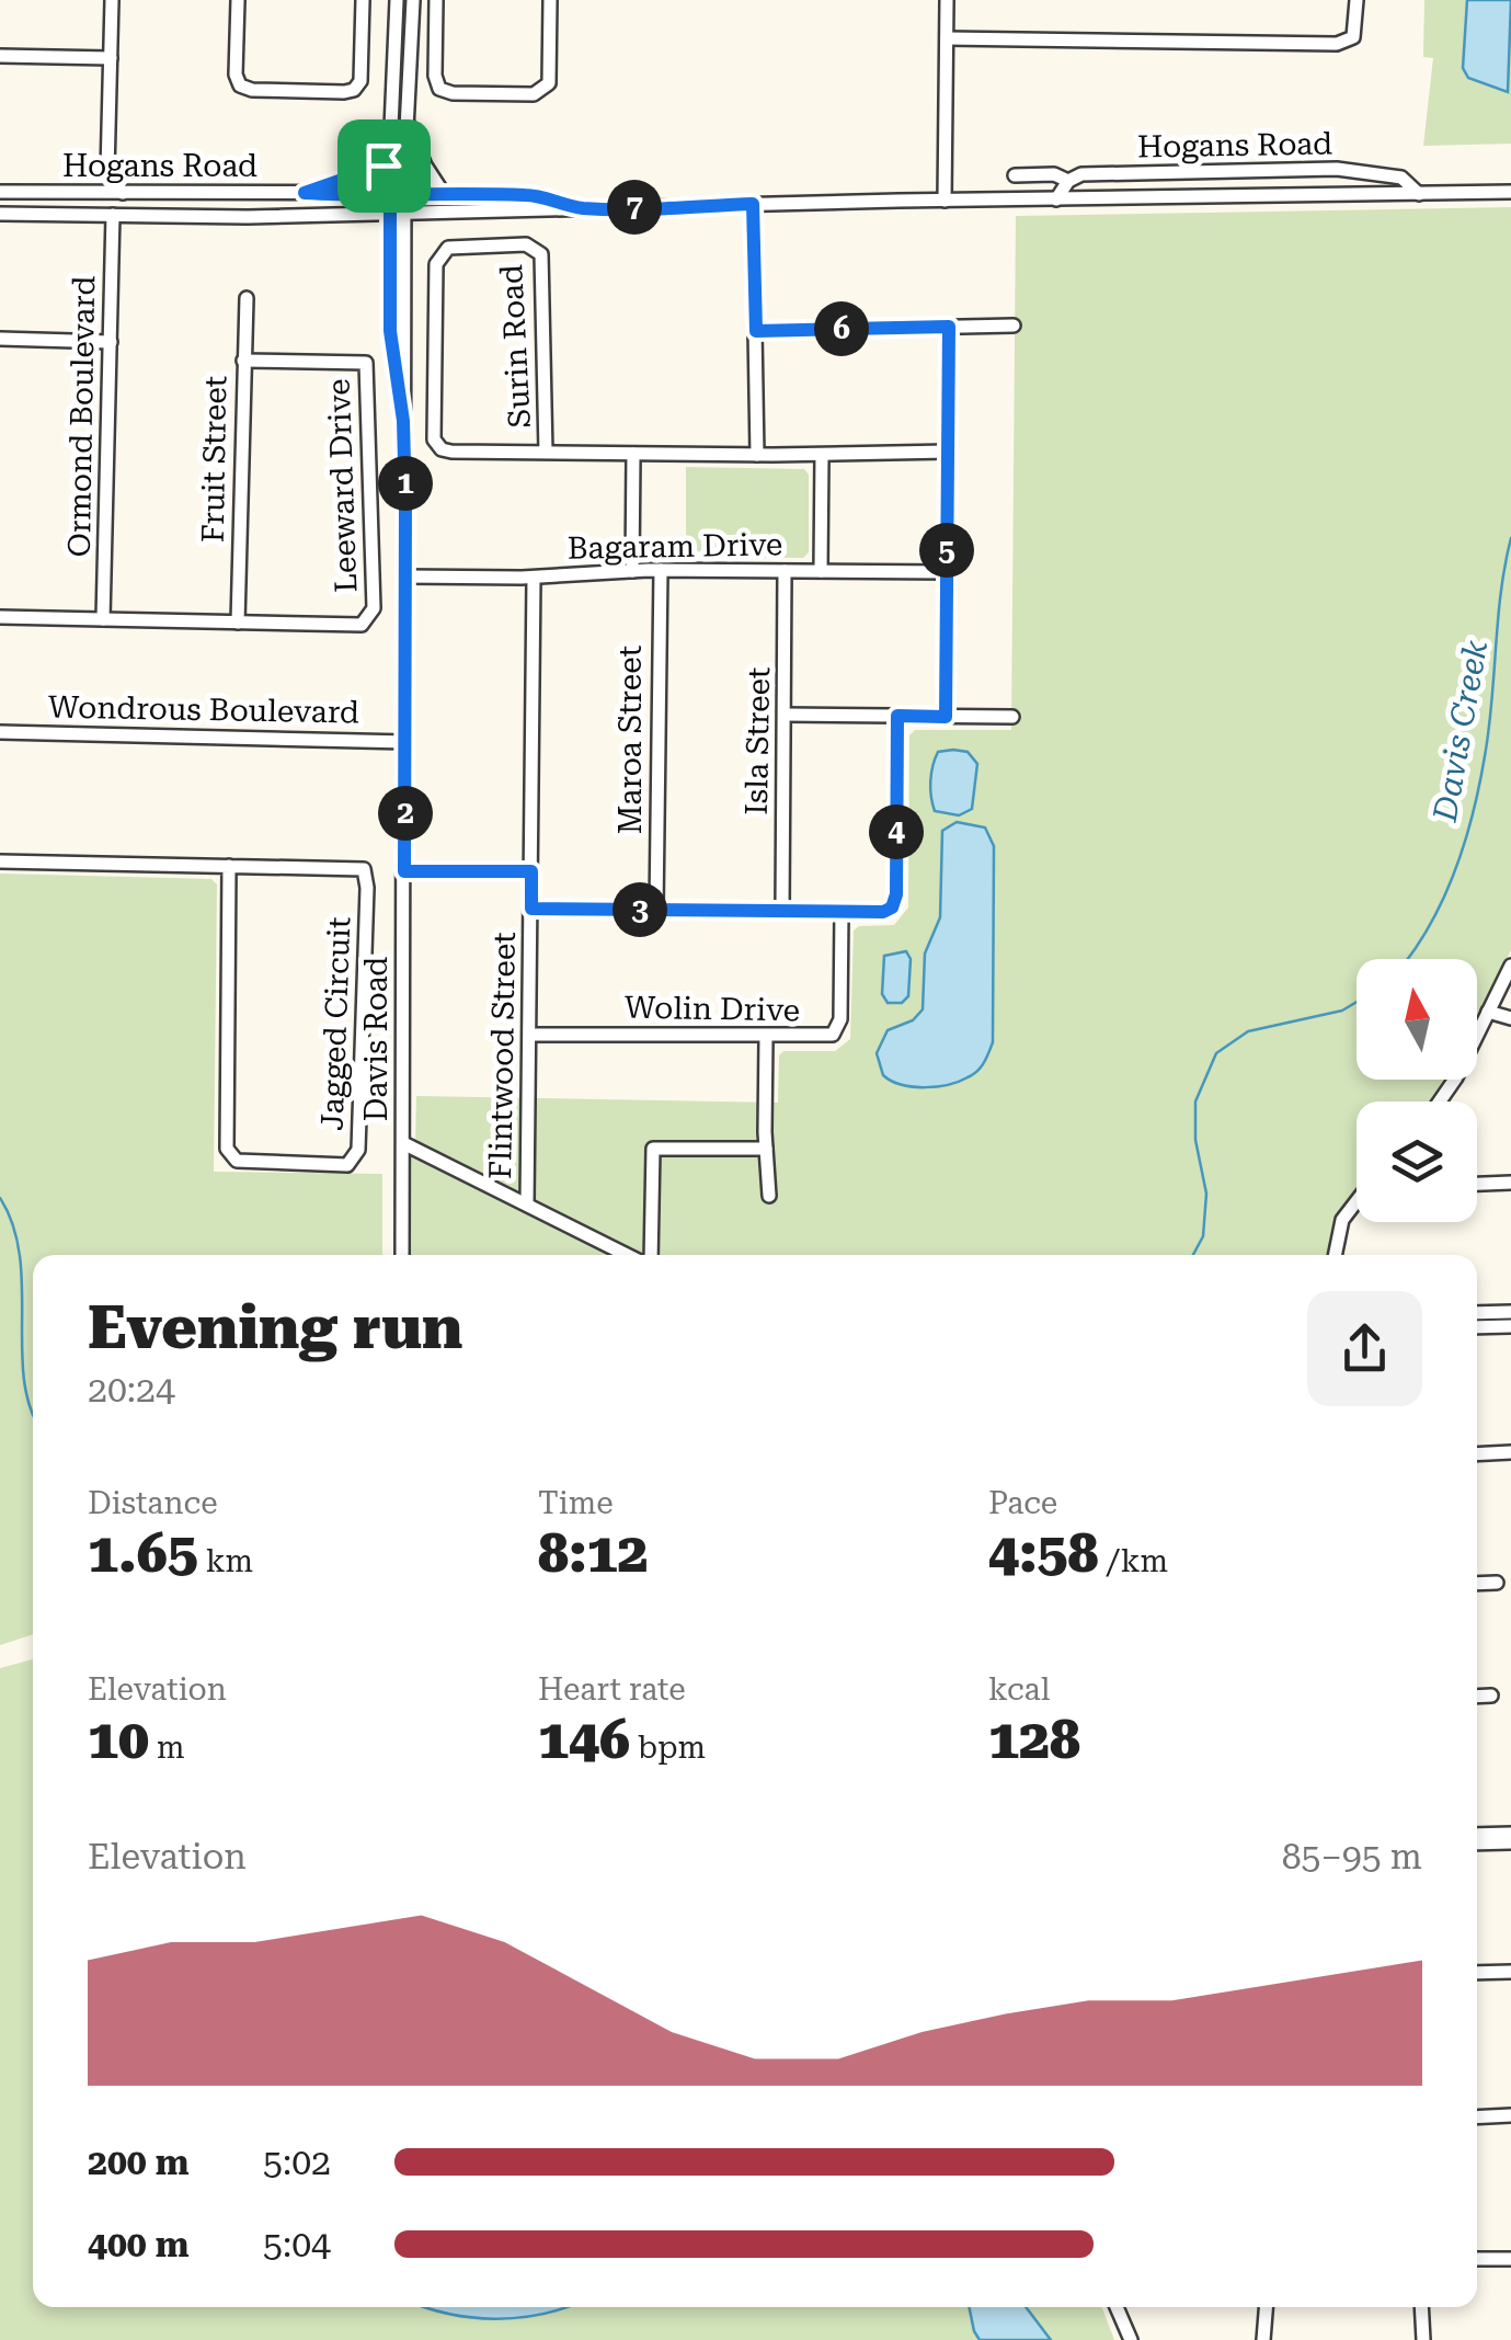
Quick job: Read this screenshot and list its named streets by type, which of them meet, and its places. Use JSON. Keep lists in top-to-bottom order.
{
  "streets": {
    "street": [
      "Hogans Road",
      "Surin Road",
      "Ormond Boulevard",
      "Fruit Street",
      "Leeward Drive",
      "Bagaram Drive",
      "Wondrous Boulevard",
      "Maroa Street",
      "Isla Street",
      "Wolin Drive",
      "Jagged Circuit",
      "Davis Road",
      "Flintwood Street"
    ]
  },
  "crossings": [
    ["Hogans Road", "Ormond Boulevard"],
    ["Hogans Road", "Davis Road"],
    ["Ormond Boulevard", "Leeward Drive"],
    ["Fruit Street", "Leeward Drive"],
    ["Bagaram Drive", "Maroa Street"],
    ["Bagaram Drive", "Isla Street"],
    ["Bagaram Drive", "Davis Road"],
    ["Bagaram Drive", "Flintwood Street"],
    ["Wondrous Boulevard", "Davis Road"],
    ["Wolin Drive", "Flintwood Street"]
  ],
  "water": ["Davis Creek"],
  "north": "top",
  "page": {
    "pins": [
      "7",
      "6",
      "1",
      "5",
      "2",
      "4",
      "3"
    ],
    "heading": ["Evening run", "20:24"],
    "stats": [
      ["Distance", "1.65 km"],
      ["Time", "8:12"],
      ["Pace", "4:58 /km"],
      ["Elevation", "10 m"],
      ["Heart rate", "146 bpm"],
      ["kcal", "128"]
    ],
    "chart": ["Elevation", "85–95 m"],
    "list": [
      {
        "name": "200 m",
        "note": "5:02"
      },
      {
        "name": "400 m",
        "note": "5:04"
      }
    ]
  }
}
